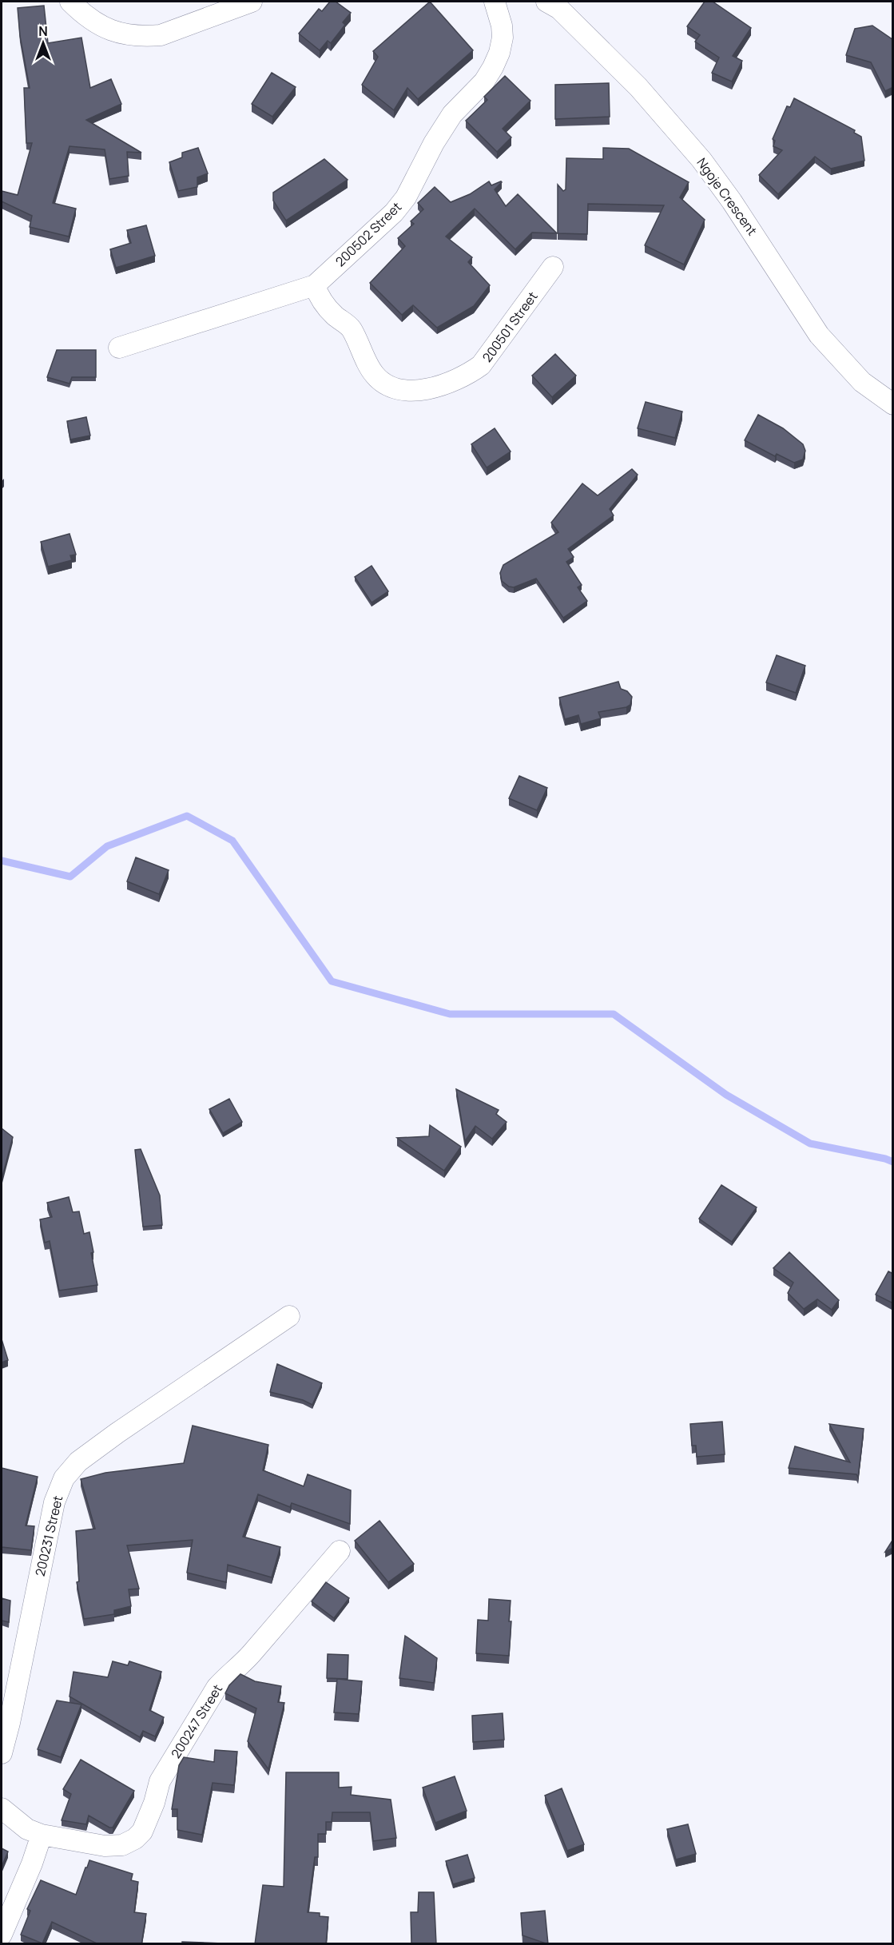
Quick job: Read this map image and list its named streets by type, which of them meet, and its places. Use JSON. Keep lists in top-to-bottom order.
{
  "streets": {
    "street": [
      "Ngoje Crescent",
      "200502 Street",
      "200501 Street",
      "200231 Street",
      "200247 Street"
    ]
  },
  "crossings": [
    ["200502 Street", "200501 Street"]
  ],
  "north": "top"
}
